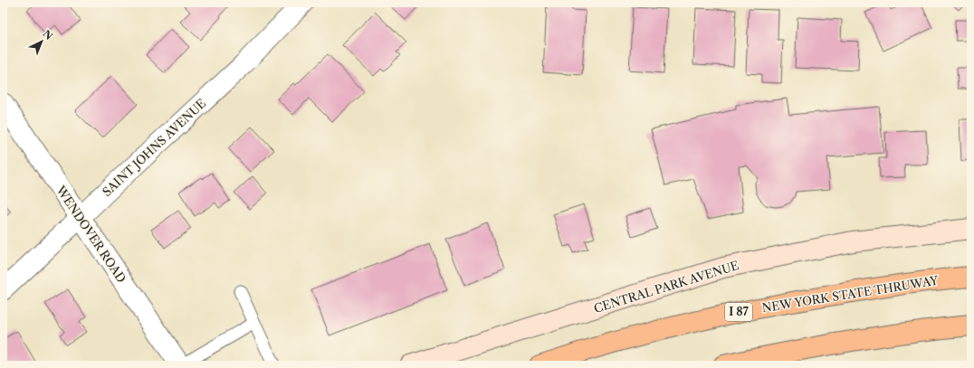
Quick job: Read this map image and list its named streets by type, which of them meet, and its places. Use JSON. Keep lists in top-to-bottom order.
{
  "streets": {
    "highway": ["NEW YORK STATE THRUWAY", "I 87"],
    "main road": ["CENTRAL PARK AVENUE"],
    "street": ["SAINT JOHNS AVENUE", "WENDOVER ROAD"]
  },
  "crossings": [
    ["SAINT JOHNS AVENUE", "WENDOVER ROAD"]
  ],
  "north": "top right"
}
